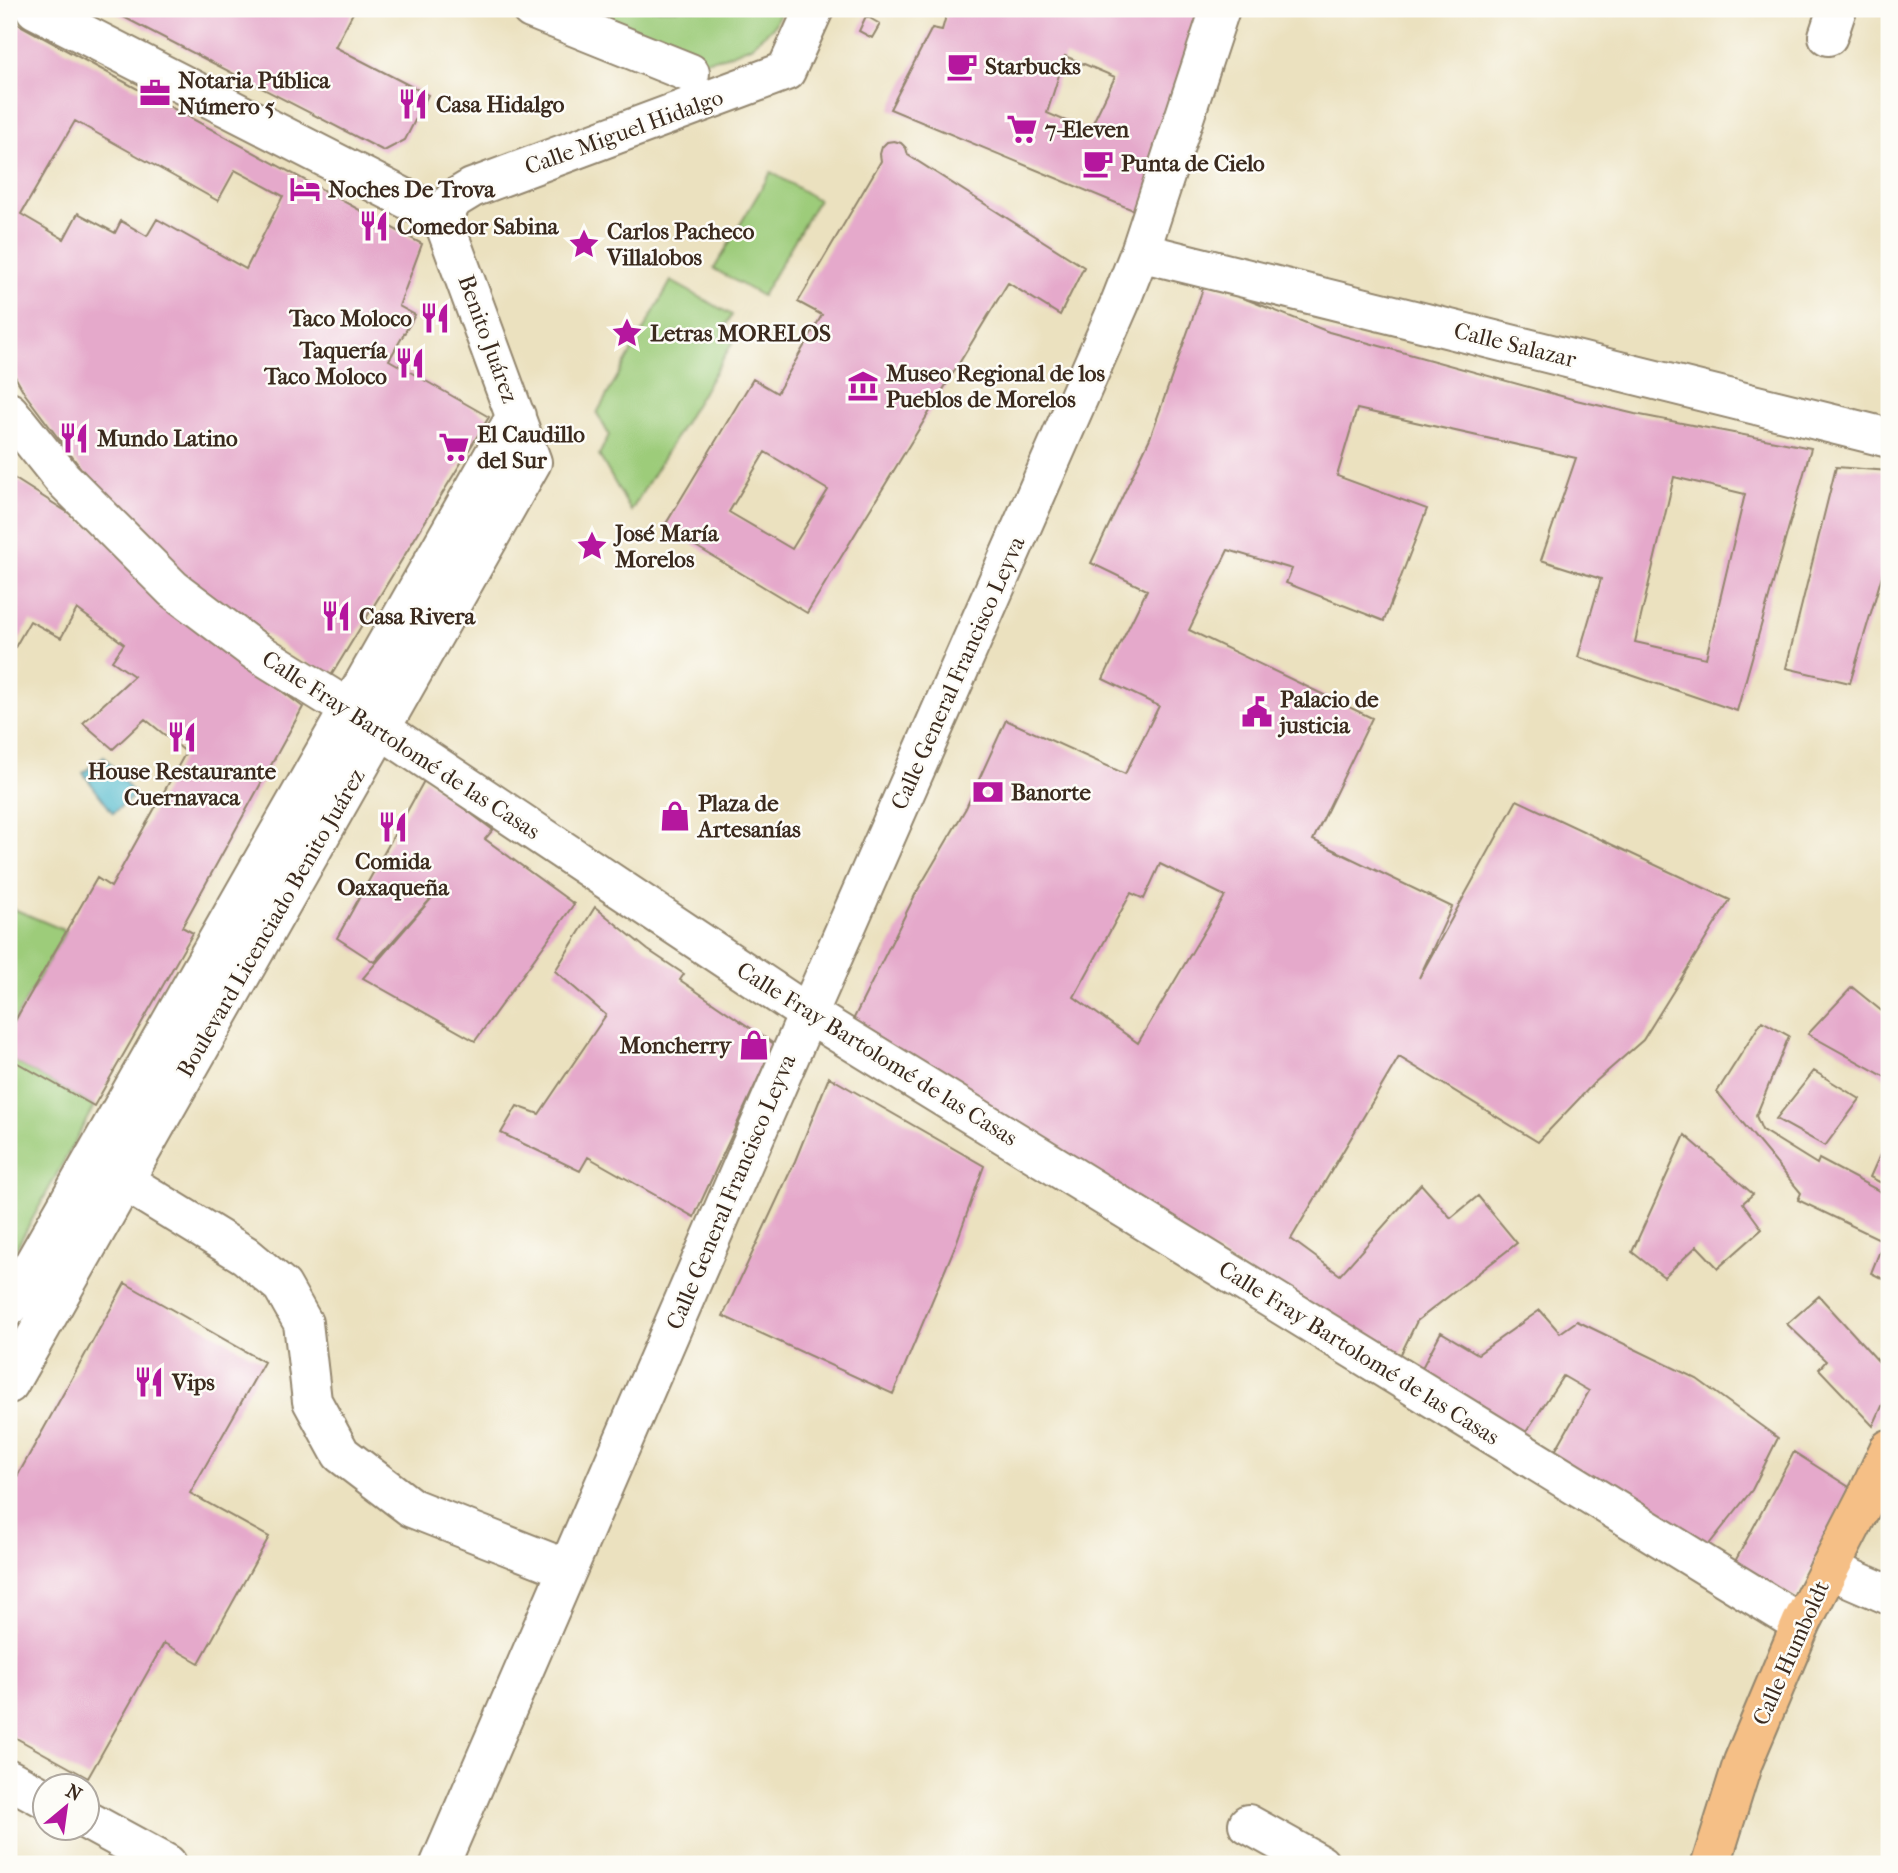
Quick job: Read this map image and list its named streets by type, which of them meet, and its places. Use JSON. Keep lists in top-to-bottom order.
{
  "streets": {
    "main road": ["Calle Humboldt"],
    "street": [
      "Calle Miguel Hidalgo",
      "Benito Juárez",
      "Calle Salazar",
      "Calle General Francisco Leyva",
      "Calle Fray Bartolomé de las Casas",
      "Boulevard Licenciado Benito Juárez"
    ]
  },
  "crossings": [
    ["Calle Miguel Hidalgo", "Benito Juárez"],
    ["Benito Juárez", "Boulevard Licenciado Benito Juárez"],
    ["Calle Salazar", "Calle General Francisco Leyva"],
    ["Calle General Francisco Leyva", "Calle Fray Bartolomé de las Casas"],
    ["Calle Fray Bartolomé de las Casas", "Boulevard Licenciado Benito Juárez"],
    ["Calle Fray Bartolomé de las Casas", "Calle Humboldt"]
  ],
  "places": {
    "cafe": ["Starbucks", "Punta de Cielo"],
    "office": ["Notaria Pública Número 5"],
    "restaurant": [
      "Casa Hidalgo",
      "Comedor Sabina",
      "Taco Moloco",
      "Taquería Taco Moloco",
      "Mundo Latino",
      "Casa Rivera",
      "House Restaurante Cuernavaca",
      "Comida Oaxaqueña",
      "Vips"
    ],
    "supermarket": ["7-Eleven", "El Caudillo del Sur"],
    "hotel": ["Noches De Trova"],
    "place": ["Carlos Pacheco Villalobos", "Letras MORELOS", "José María Morelos"],
    "museum": ["Museo Regional de los Pueblos de Morelos"],
    "public building": ["Palacio de justicia"],
    "bank": ["Banorte"],
    "shop": ["Plaza de Artesanías", "Moncherry"]
  },
  "north": "top right"
}
